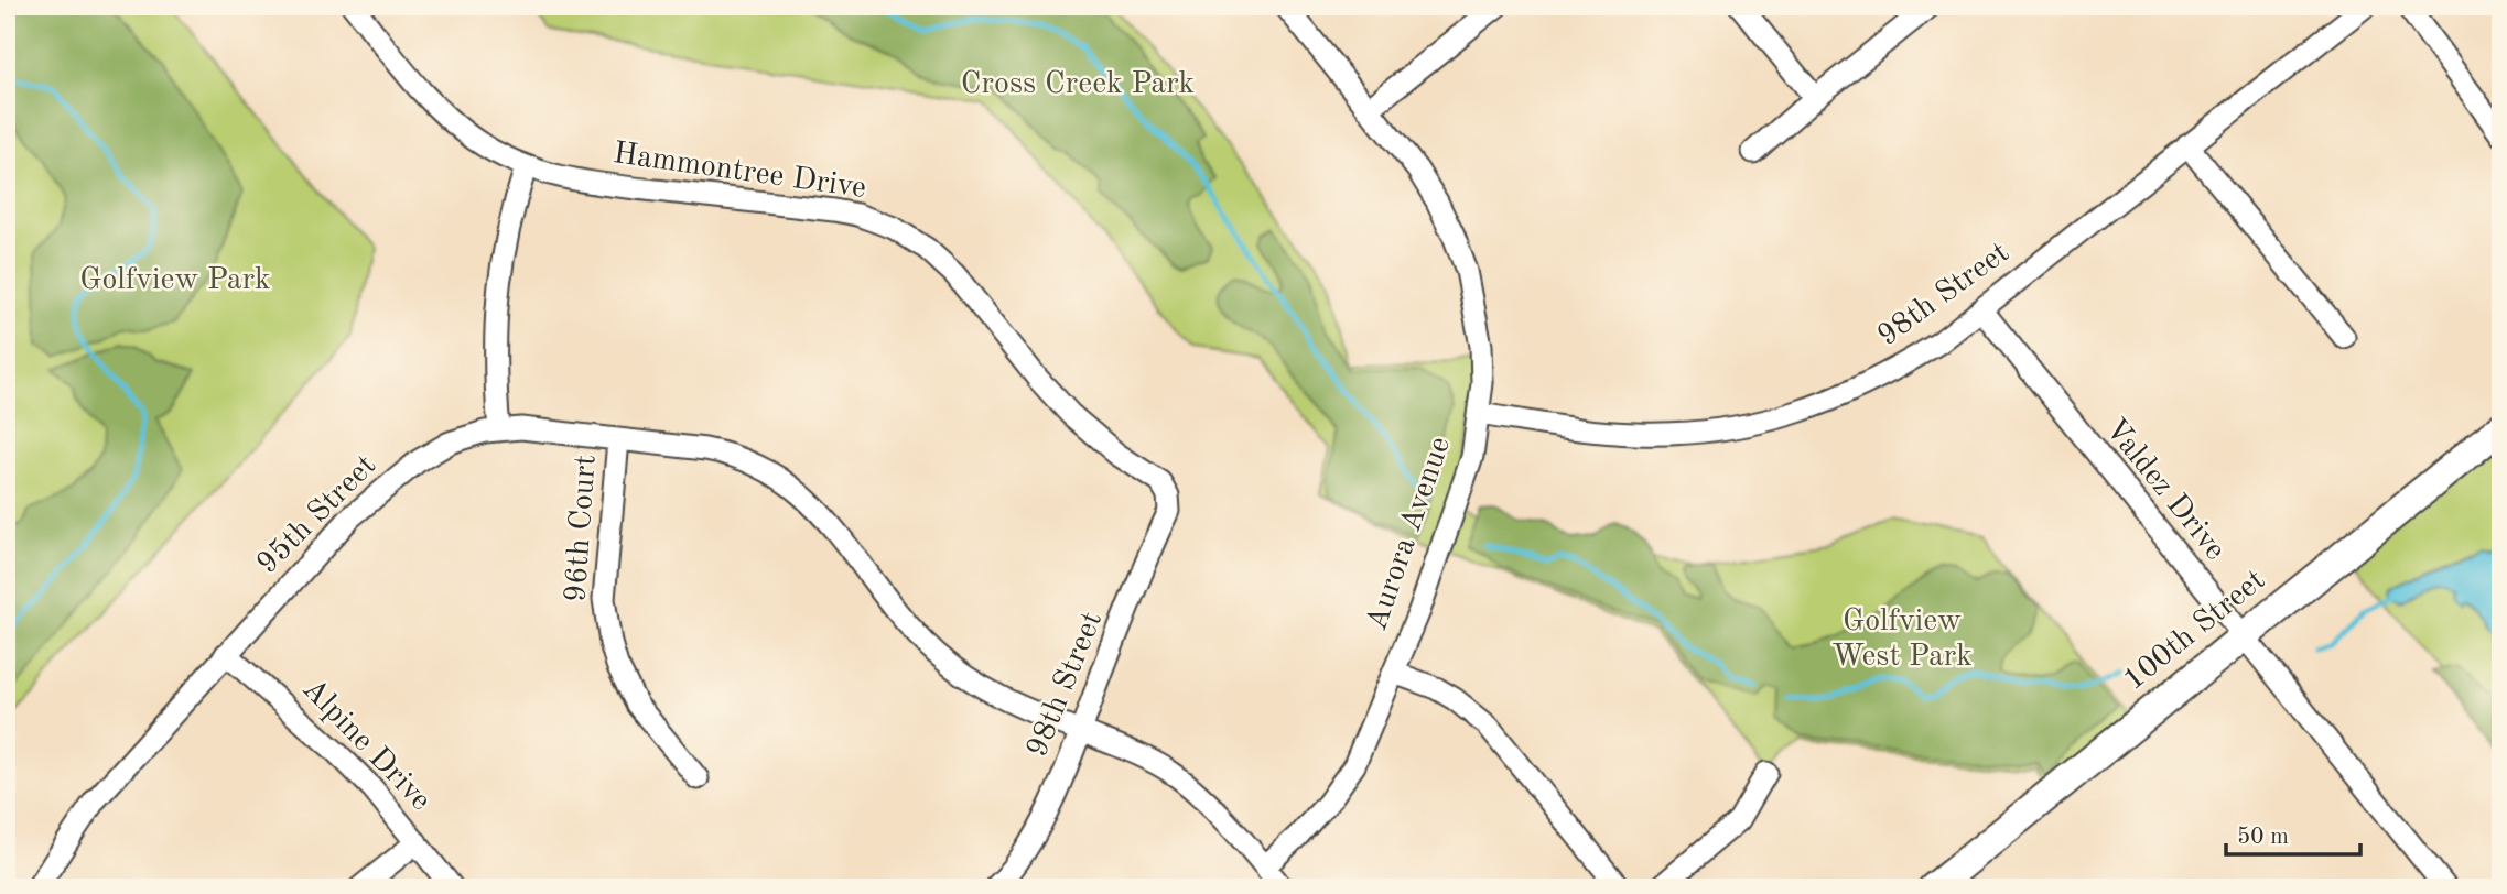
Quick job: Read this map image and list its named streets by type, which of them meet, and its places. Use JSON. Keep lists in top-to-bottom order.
{
  "streets": {
    "street": [
      "Hammontree Drive",
      "98th Street",
      "Valdez Drive",
      "95th Street",
      "96th Court",
      "Aurora Avenue",
      "100th Street",
      "Alpine Drive"
    ]
  },
  "crossings": [
    ["Hammontree Drive", "98th Street"],
    ["98th Street", "Valdez Drive"],
    ["98th Street", "95th Street"],
    ["98th Street", "Aurora Avenue"],
    ["Valdez Drive", "100th Street"],
    ["95th Street", "96th Court"],
    ["95th Street", "Aurora Avenue"],
    ["95th Street", "Alpine Drive"]
  ],
  "parks": ["Cross Creek Park", "Golfview Park", "Golfview West Park"],
  "scale_bar": "50 m"
}
